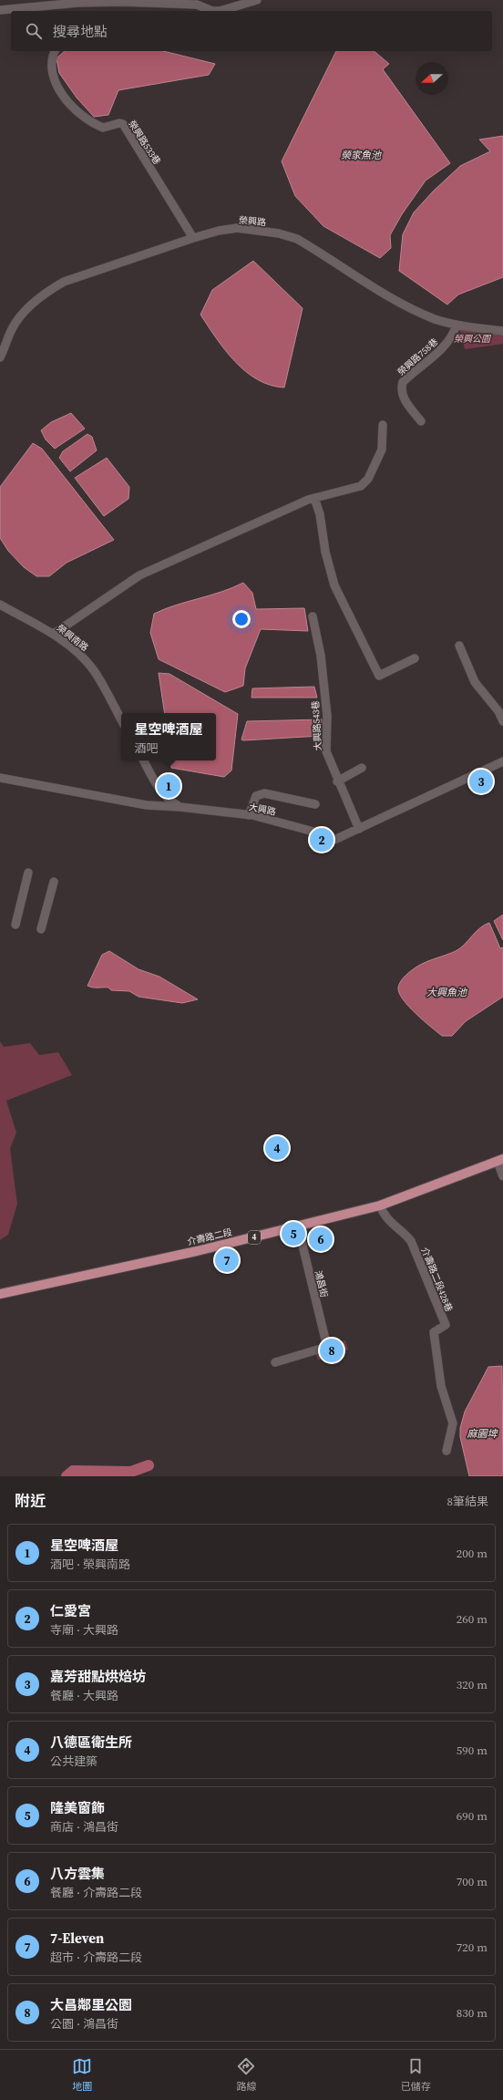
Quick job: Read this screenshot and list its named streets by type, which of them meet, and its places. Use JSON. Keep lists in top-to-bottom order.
{
  "streets": {
    "main road": ["介壽路二段", "4"],
    "street": [
      "榮興路533巷",
      "榮興路",
      "榮興路758巷",
      "榮興南路",
      "大興路543巷",
      "大興路",
      "介壽路二段428巷",
      "鴻昌街"
    ]
  },
  "crossings": [
    ["榮興路533巷", "榮興路"],
    ["榮興路", "榮興路758巷"],
    ["大興路543巷", "大興路"],
    ["介壽路二段", "介壽路二段428巷"],
    ["介壽路二段", "鴻昌街"]
  ],
  "water": ["榮家魚池", "大興魚池", "麻園埤"],
  "parks": ["榮興公園"],
  "north": "left",
  "page": {
    "search": "搜尋地點",
    "popup": ["星空啤酒屋", "酒吧"],
    "pins": [
      "3",
      "1",
      "2",
      "4",
      "5",
      "6",
      "7",
      "8"
    ],
    "heading": ["附近", "8筆結果"],
    "list": [
      {
        "mark": "1",
        "name": "星空啤酒屋",
        "note": "酒吧 · 榮興南路",
        "value": "200 m"
      },
      {
        "mark": "2",
        "name": "仁愛宮",
        "note": "寺廟 · 大興路",
        "value": "260 m"
      },
      {
        "mark": "3",
        "name": "嘉芳甜點烘焙坊",
        "note": "餐廳 · 大興路",
        "value": "320 m"
      },
      {
        "mark": "4",
        "name": "八德區衛生所",
        "note": "公共建築",
        "value": "590 m"
      },
      {
        "mark": "5",
        "name": "隆美窗飾",
        "note": "商店 · 鴻昌街",
        "value": "690 m"
      },
      {
        "mark": "6",
        "name": "八方雲集",
        "note": "餐廳 · 介壽路二段",
        "value": "700 m"
      },
      {
        "mark": "7",
        "name": "7-Eleven",
        "note": "超市 · 介壽路二段",
        "value": "720 m"
      },
      {
        "mark": "8",
        "name": "大昌鄰里公園",
        "note": "公園 · 鴻昌街",
        "value": "830 m"
      }
    ],
    "nav": ["地圖", "路線", "已儲存"]
  }
}
